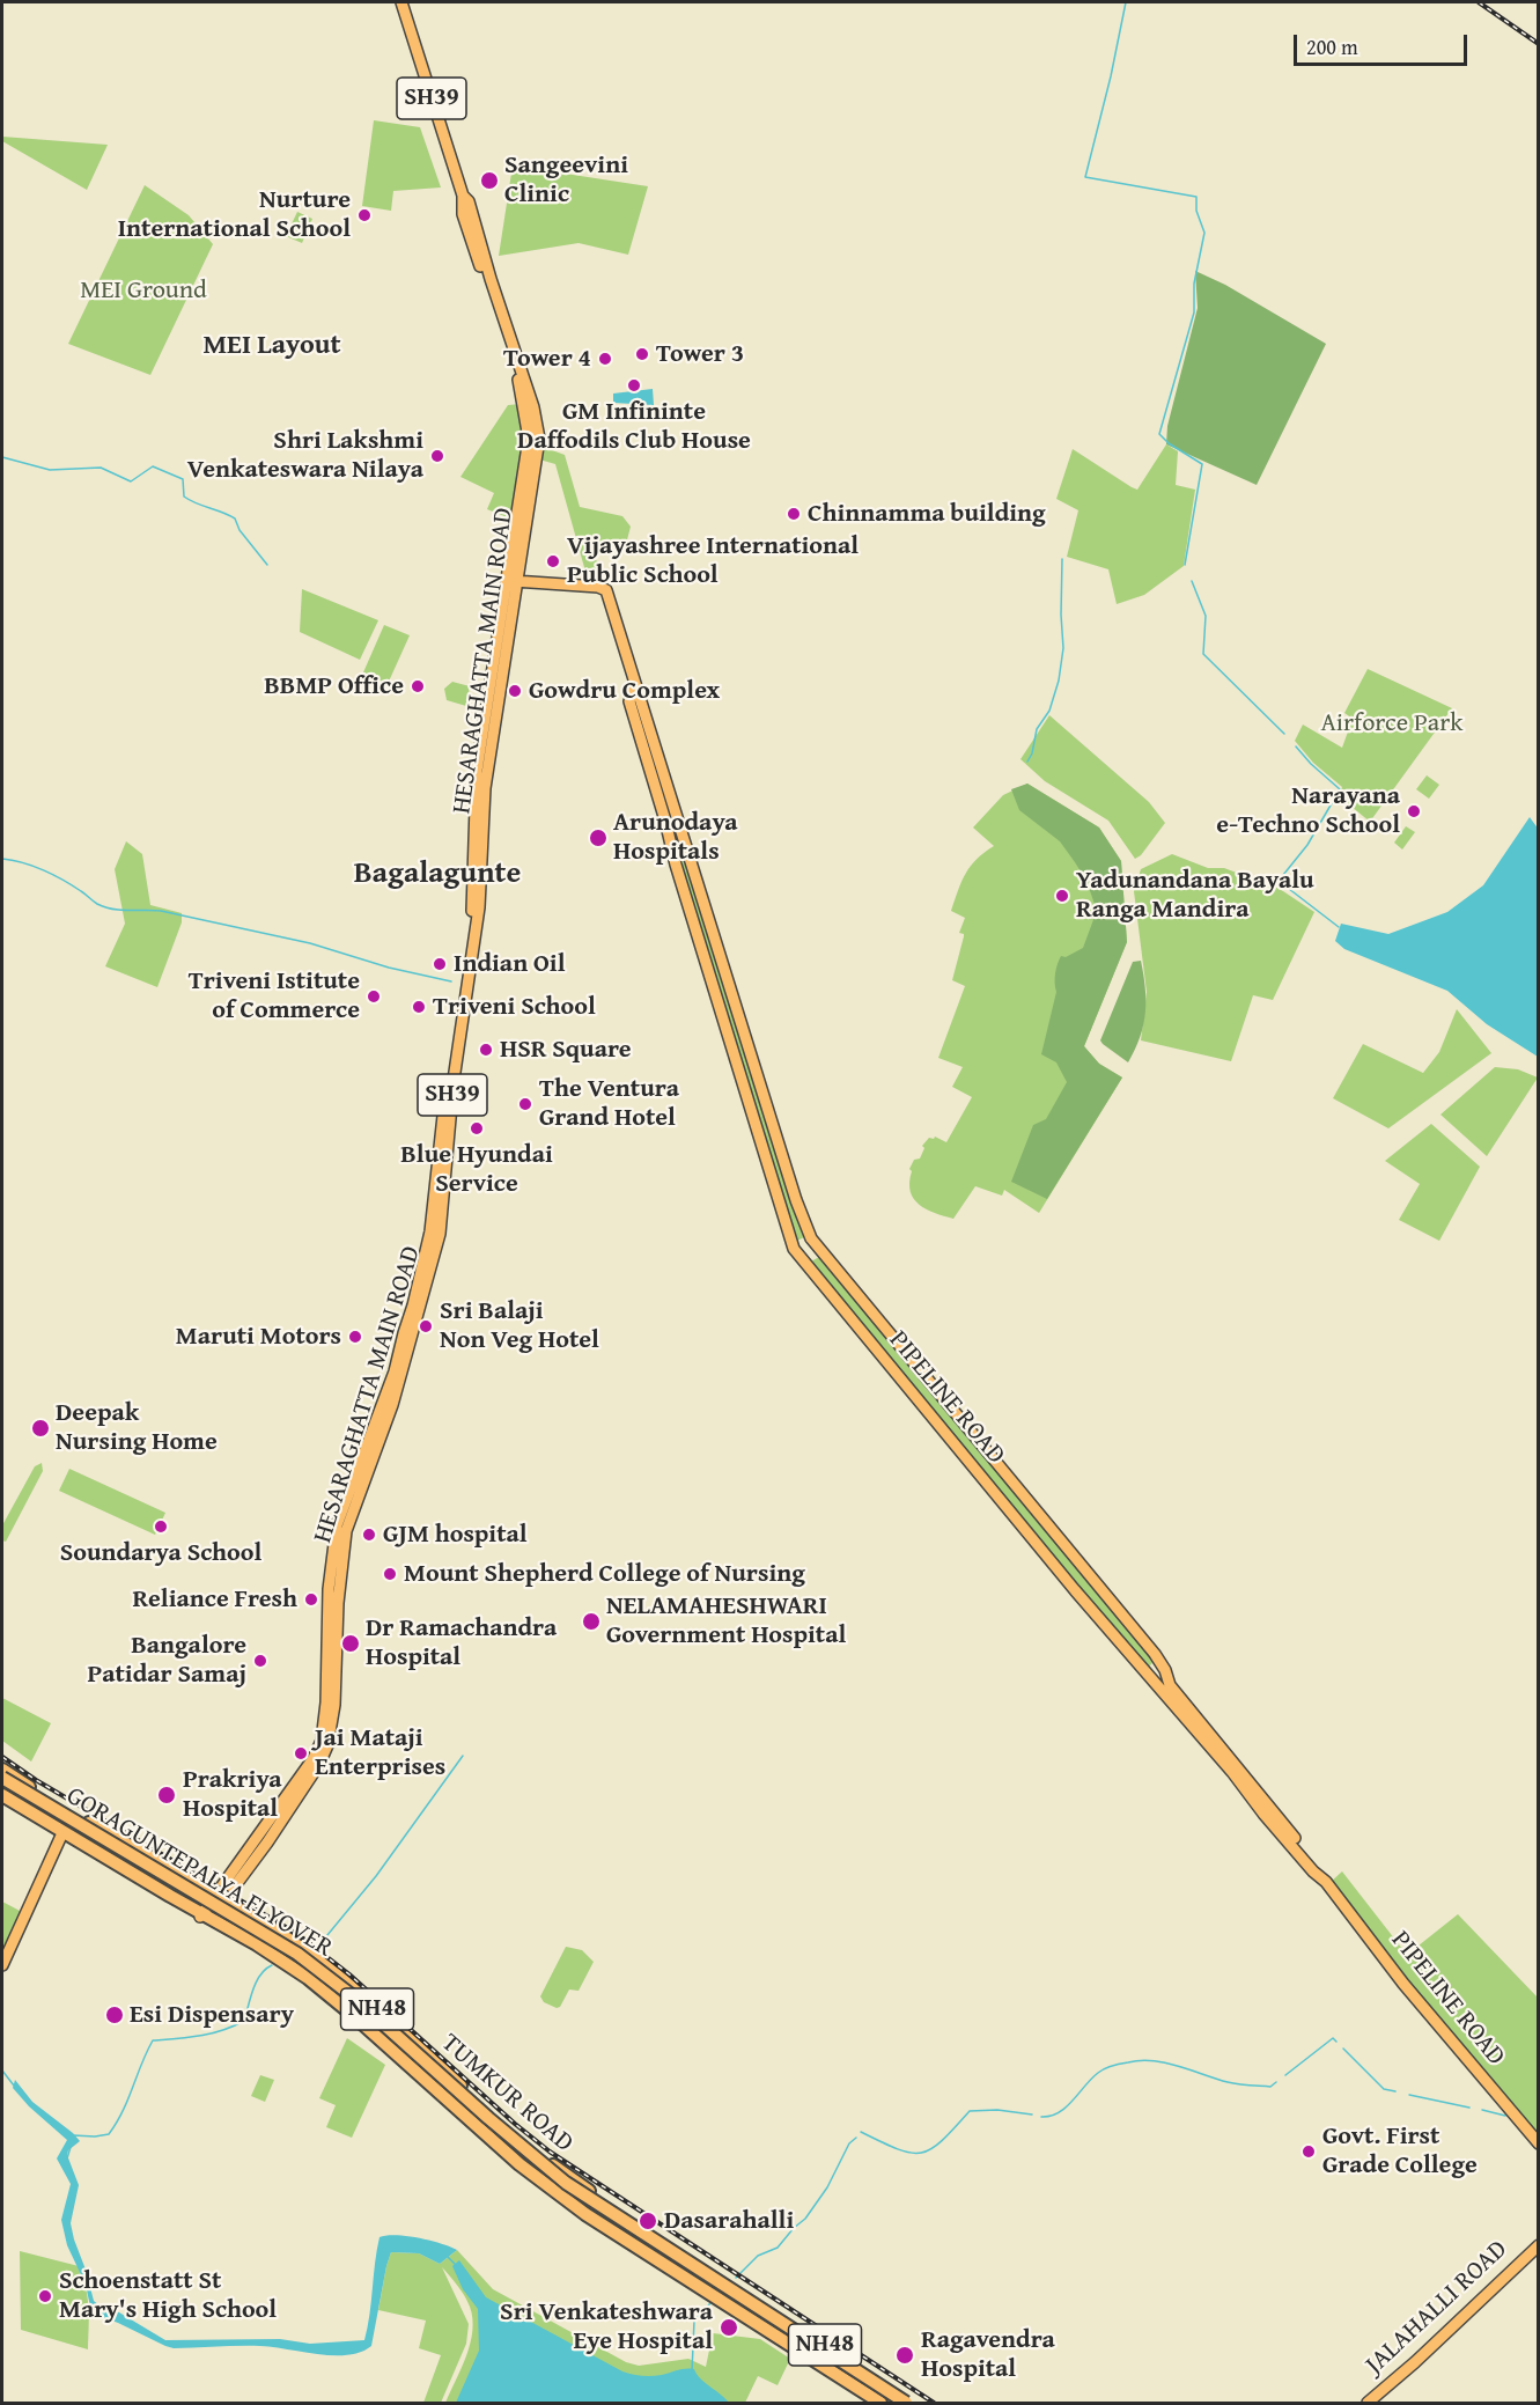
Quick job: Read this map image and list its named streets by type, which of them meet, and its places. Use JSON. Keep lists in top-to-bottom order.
{
  "streets": {
    "highway": ["GORAGUNTEPALYA FLYOVER", "NH48", "TUMKUR ROAD"],
    "main road": [
      "SH39",
      "HESARAGHATTA MAIN ROAD",
      "PIPELINE ROAD",
      "JALAHALLI ROAD"
    ]
  },
  "crossings": [
    ["SH39", "HESARAGHATTA MAIN ROAD"],
    ["SH39", "PIPELINE ROAD"],
    ["HESARAGHATTA MAIN ROAD", "PIPELINE ROAD"],
    ["HESARAGHATTA MAIN ROAD", "TUMKUR ROAD"]
  ],
  "districts": ["MEI Layout", "Bagalagunte"],
  "parks": ["MEI Ground", "Airforce Park"],
  "places": [
    "Sangeevini Clinic",
    "Nurture International School",
    "Tower 3",
    "Tower 4",
    "GM Infininte Daffodils Club House",
    "Shri Lakshmi Venkateswara Nilaya",
    "Chinnamma building",
    "Vijayashree International Public School",
    "BBMP Office",
    "Gowdru Complex",
    "Narayana e-Techno School",
    "Arunodaya Hospitals",
    "Yadunandana Bayalu Ranga Mandira",
    "Indian Oil",
    "Triveni Istitute of Commerce",
    "Triveni School",
    "HSR Square",
    "The Ventura Grand Hotel",
    "Blue Hyundai Service",
    "Sri Balaji Non Veg Hotel",
    "Maruti Motors",
    "Deepak Nursing Home",
    "Soundarya School",
    "GJM hospital",
    "Mount Shepherd College of Nursing",
    "Reliance Fresh",
    "NELAMAHESHWARI Government Hospital",
    "Dr Ramachandra Hospital",
    "Bangalore Patidar Samaj",
    "Jai Mataji Enterprises",
    "Prakriya Hospital",
    "Esi Dispensary",
    "Govt. First Grade College",
    "Dasarahalli",
    "Schoenstatt St Mary's High School",
    "Sri Venkateshwara Eye Hospital",
    "Ragavendra Hospital"
  ],
  "scale_bar": "200 m"
}
